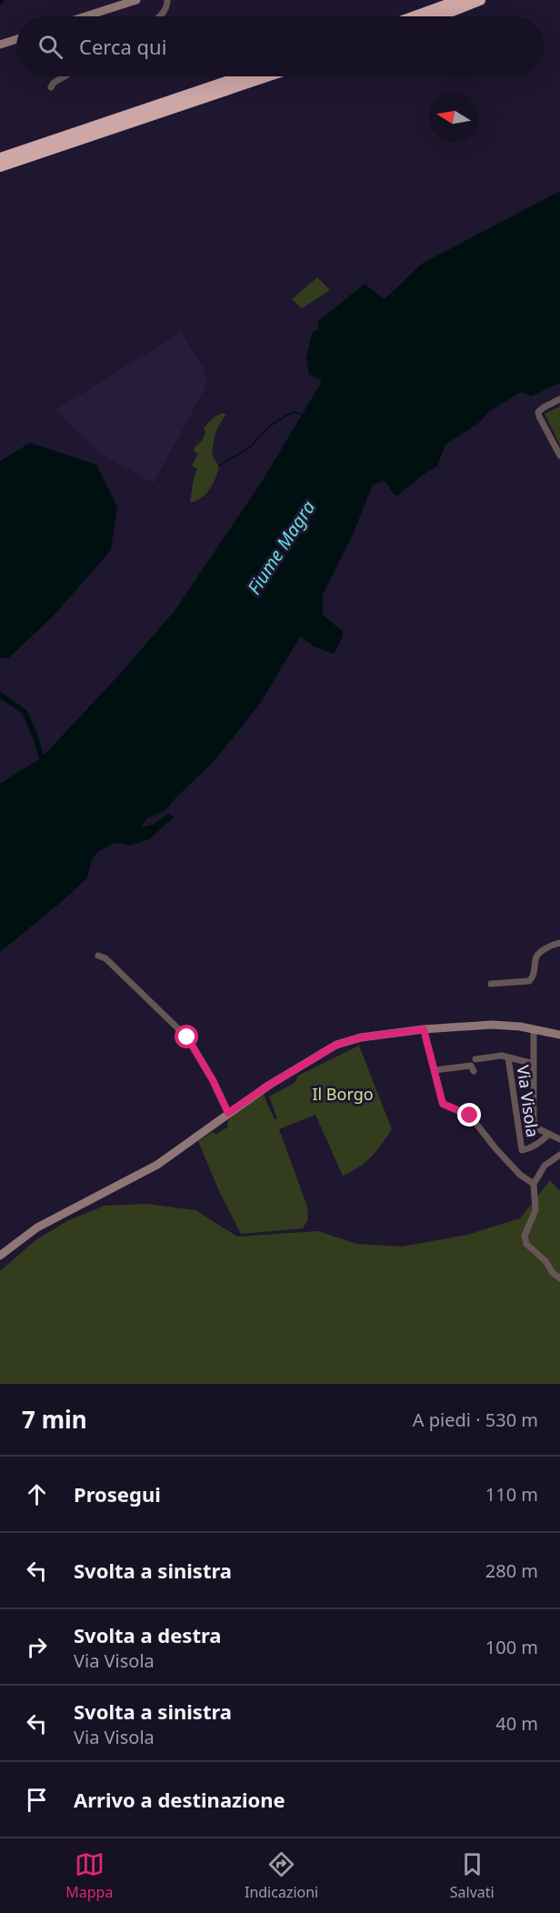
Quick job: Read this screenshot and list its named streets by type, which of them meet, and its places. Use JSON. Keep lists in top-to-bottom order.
{
  "streets": {
    "street": ["Via Visola"]
  },
  "water": ["Fiume Magra"],
  "parks": ["Il Borgo"],
  "north": "left",
  "page": {
    "search": "Cerca qui",
    "heading": ["7 min", "A piedi · 530 m"],
    "list": [
      ["Prosegui", "110 m"],
      ["Svolta a sinistra", "280 m"],
      ["Svolta a destra", "Via Visola", "100 m"],
      ["Svolta a sinistra", "Via Visola", "40 m"],
      "Arrivo a destinazione"
    ],
    "nav": ["Mappa", "Indicazioni", "Salvati"]
  }
}
